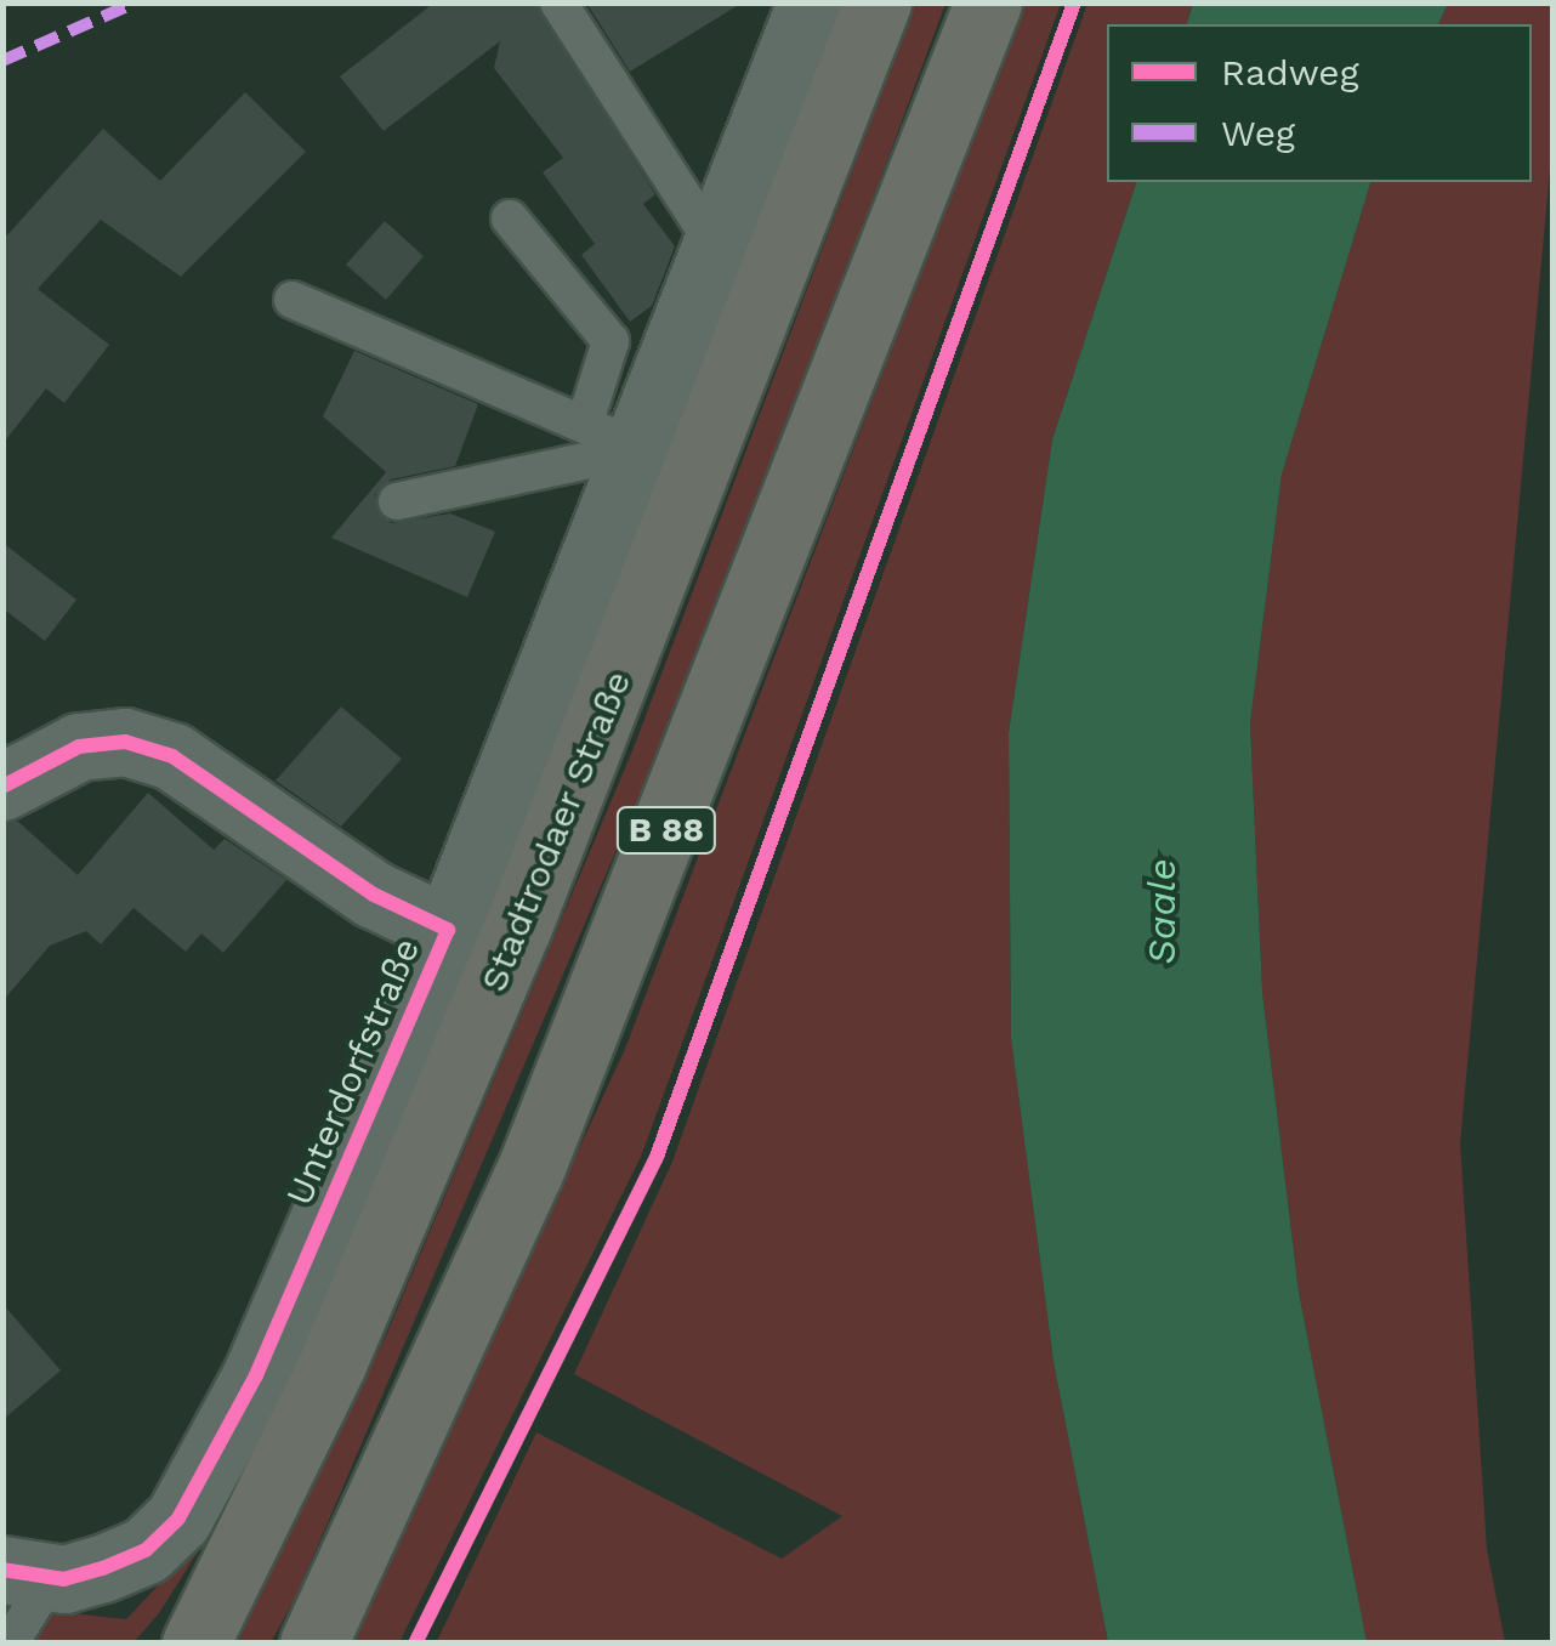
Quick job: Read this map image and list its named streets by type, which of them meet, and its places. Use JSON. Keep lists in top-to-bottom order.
{
  "streets": {
    "main road": ["B 88", "Stadtrodaer Straße"],
    "street": ["Unterdorfstraße"]
  },
  "water": ["Saale"],
  "legend": ["Radweg", "Weg"]
}
